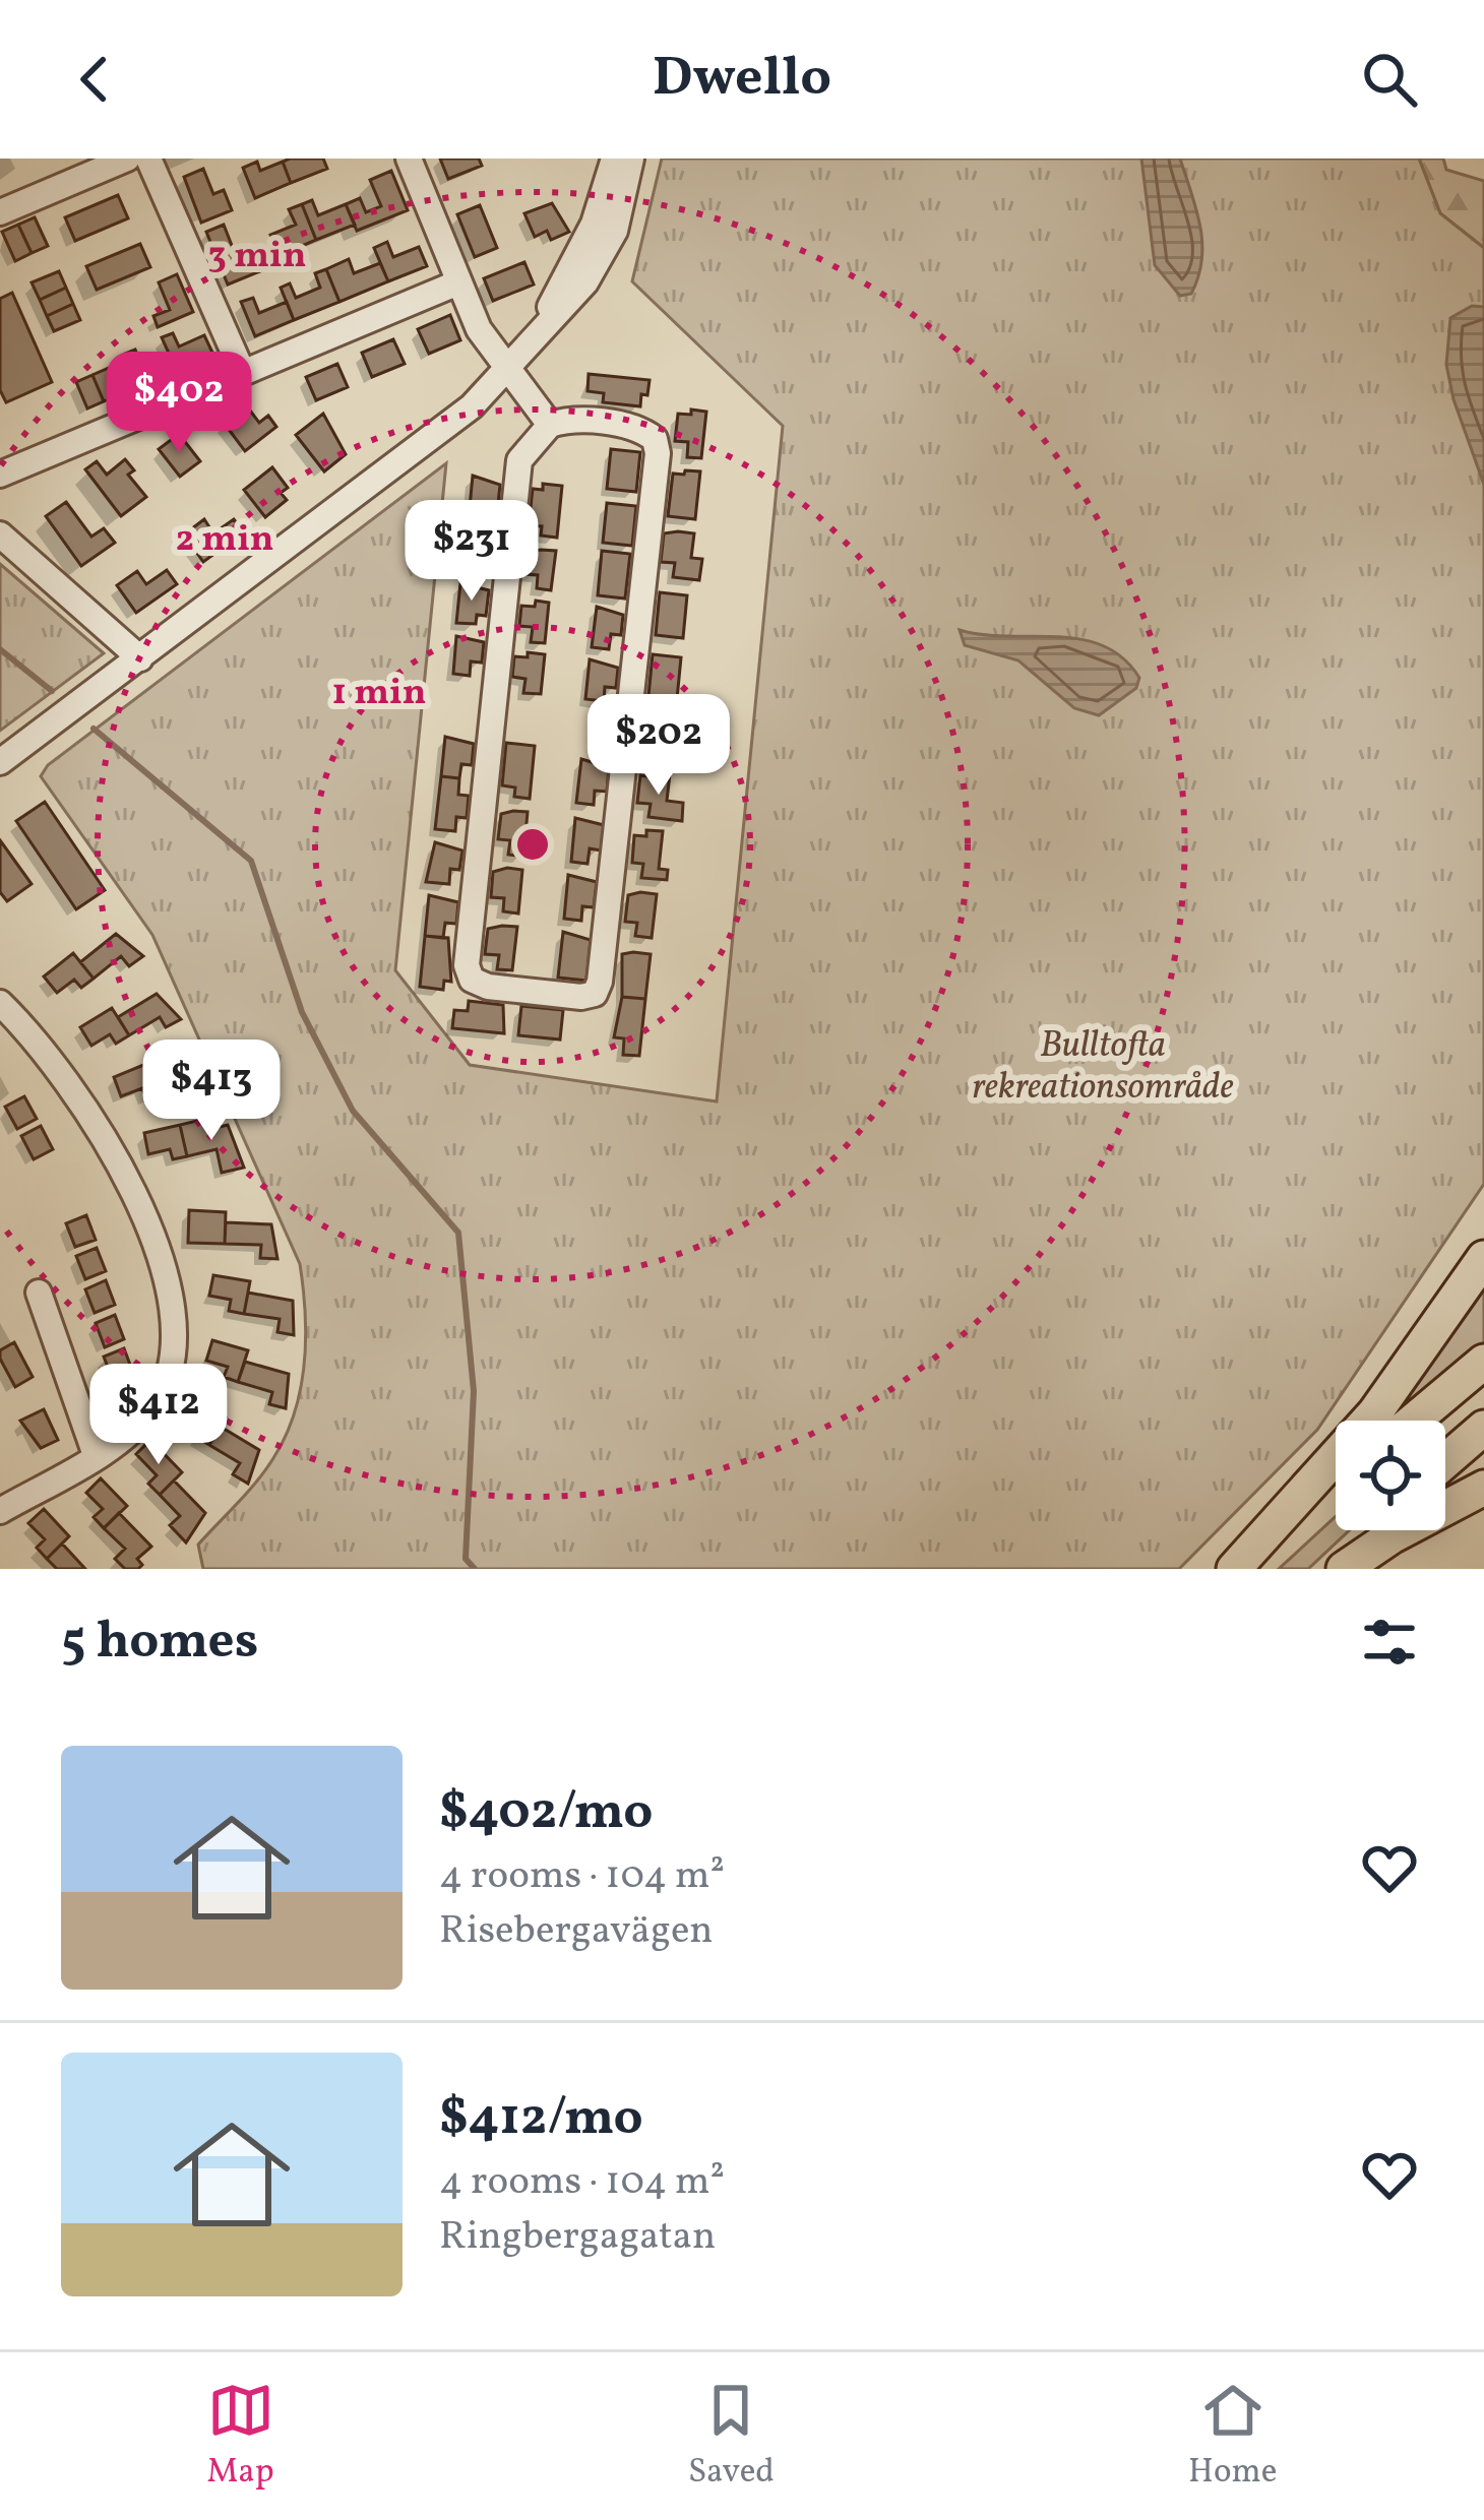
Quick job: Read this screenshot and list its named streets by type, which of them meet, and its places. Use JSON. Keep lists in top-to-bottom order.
{
  "parks": ["Bulltofta rekreationsområde"],
  "page": {
    "header": "Dwello",
    "price": [
      "$402",
      "$231",
      "$202",
      "$413",
      "$412"
    ],
    "heading": "5 homes",
    "list": [
      {
        "name": "$402/mo",
        "note": "4 rooms · 104 m² · Risebergavägen"
      },
      {
        "name": "$412/mo",
        "note": "4 rooms · 104 m² · Ringbergagatan"
      }
    ],
    "tabs": ["Map", "Saved", "Home"]
  },
  "rings": ["3 min", "2 min", "1 min"]
}
